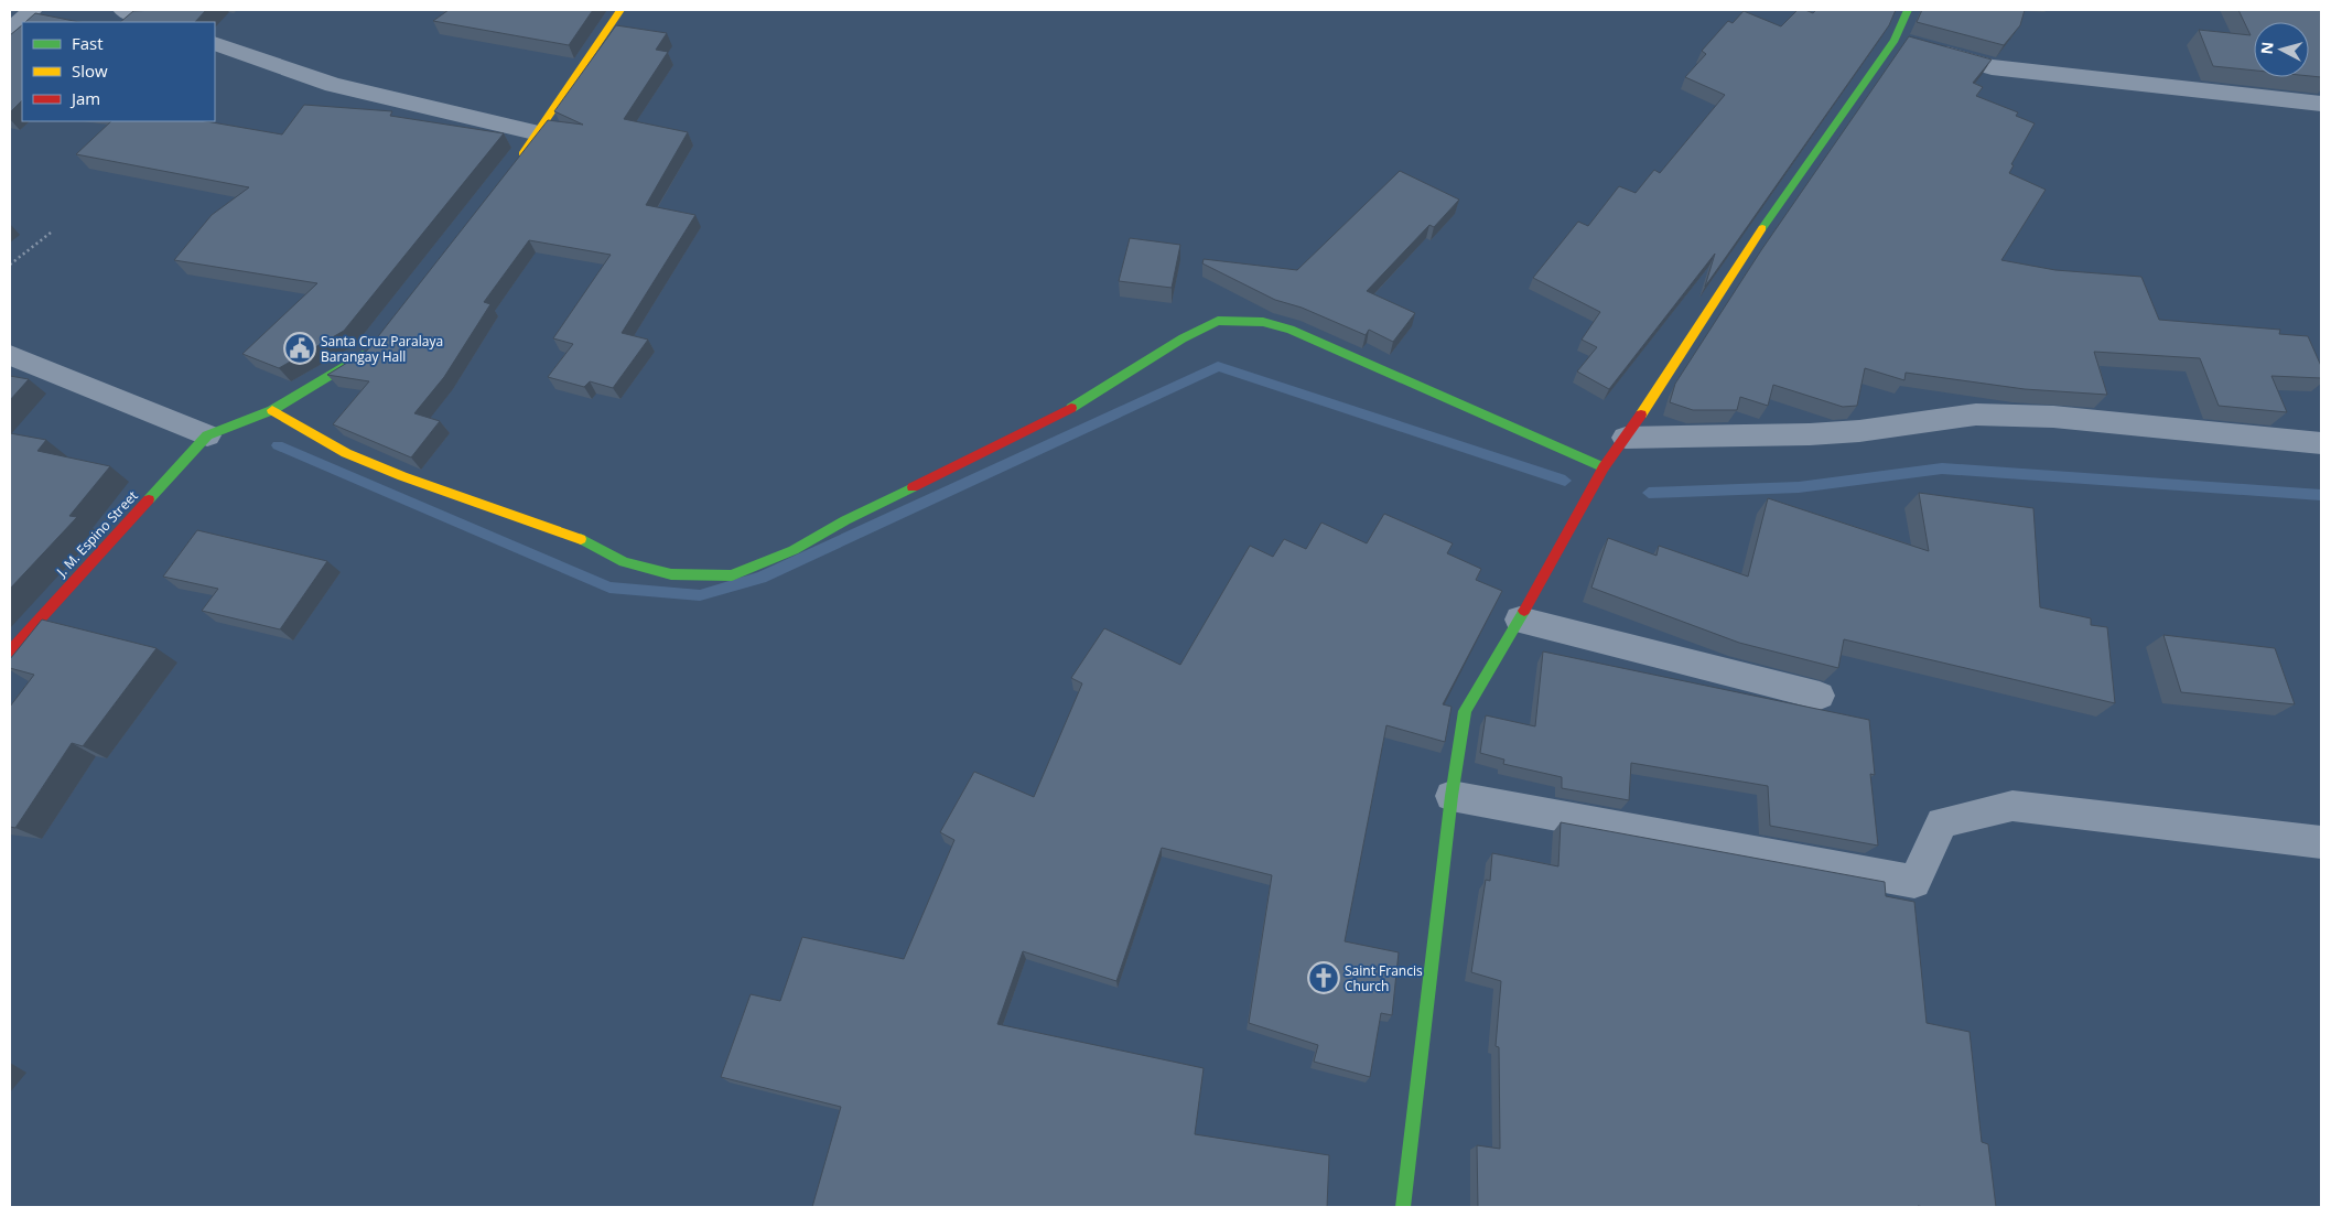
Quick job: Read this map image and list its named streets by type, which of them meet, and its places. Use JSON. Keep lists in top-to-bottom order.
{
  "streets": {
    "street": ["J. M. Espino Street"]
  },
  "places": {
    "public building": ["Santa Cruz Paralaya Barangay Hall"],
    "church": ["Saint Francis Church"]
  },
  "legend": ["Fast", "Slow", "Jam"],
  "north": "left"
}
